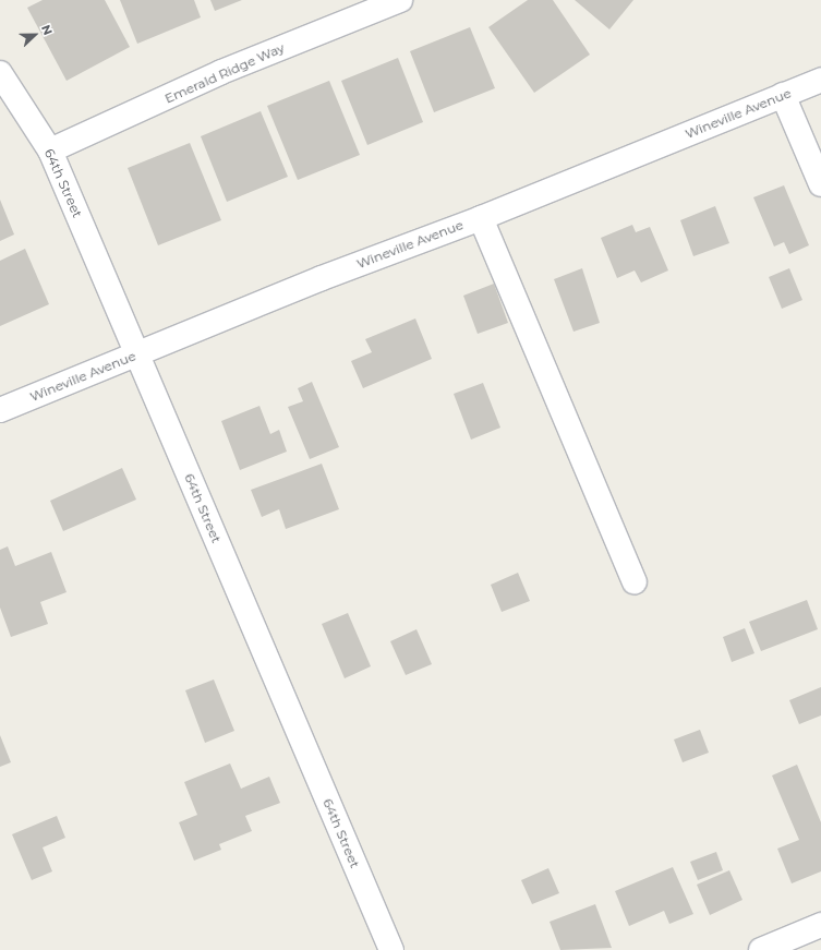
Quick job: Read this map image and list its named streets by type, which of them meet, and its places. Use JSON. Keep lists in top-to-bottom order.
{
  "streets": {
    "street": ["Emerald Ridge Way", "Wineville Avenue", "64th Street"]
  },
  "crossings": [
    ["Emerald Ridge Way", "64th Street"],
    ["Wineville Avenue", "64th Street"]
  ],
  "north": "right"
}
